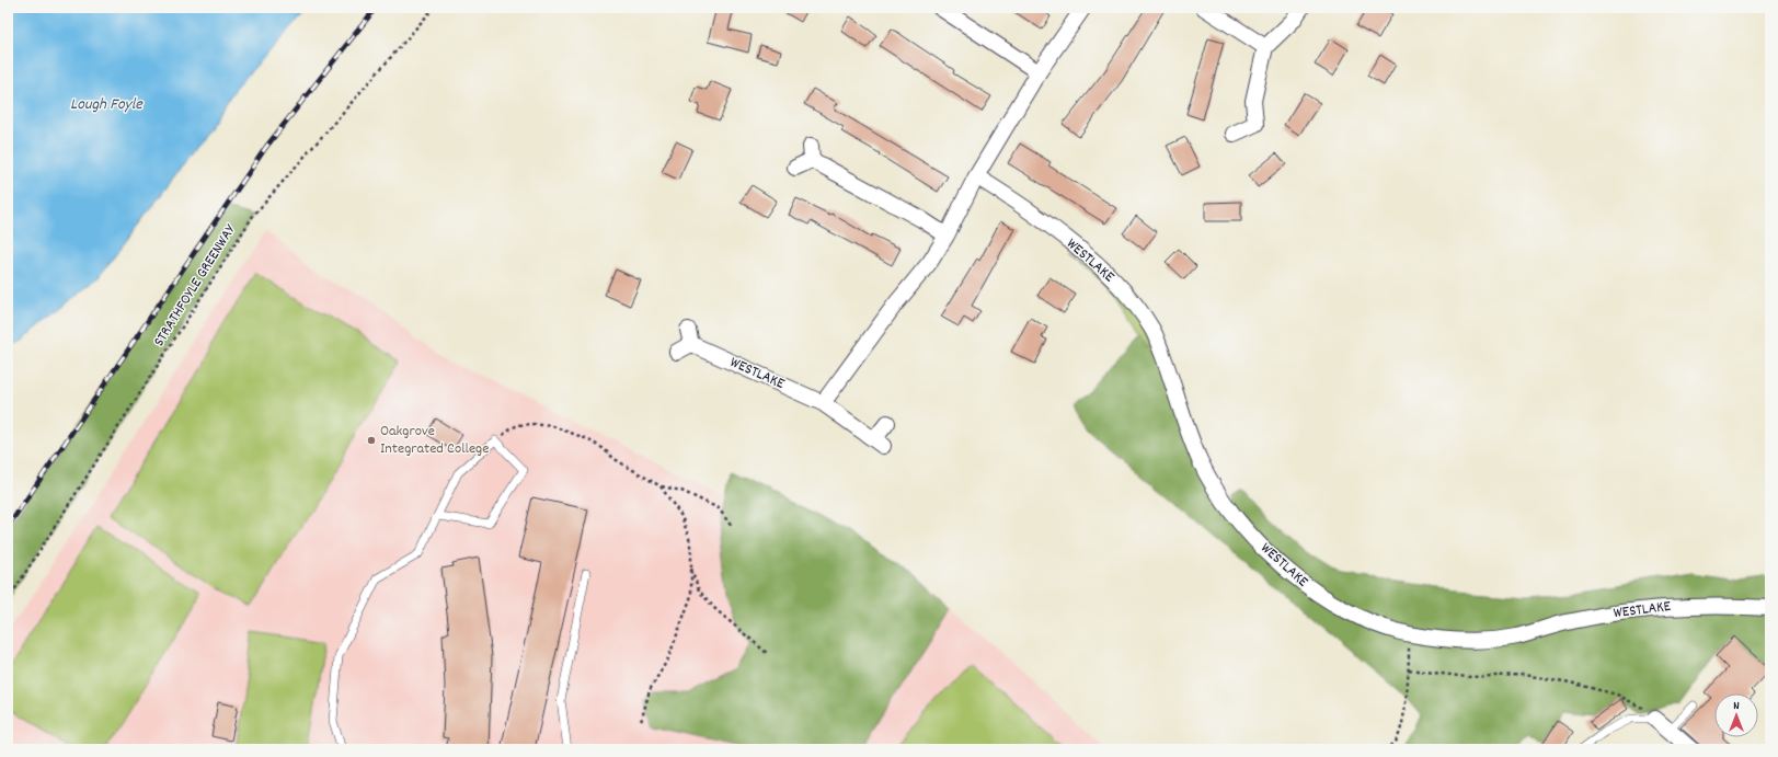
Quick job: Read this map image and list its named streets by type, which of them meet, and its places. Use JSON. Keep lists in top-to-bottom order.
{
  "streets": {
    "street": ["WESTLAKE"],
    "path": ["STRATHFOYLE GREENWAY"]
  },
  "water": ["Lough Foyle"],
  "places": ["Oakgrove Integrated College"],
  "north": "top"
}
